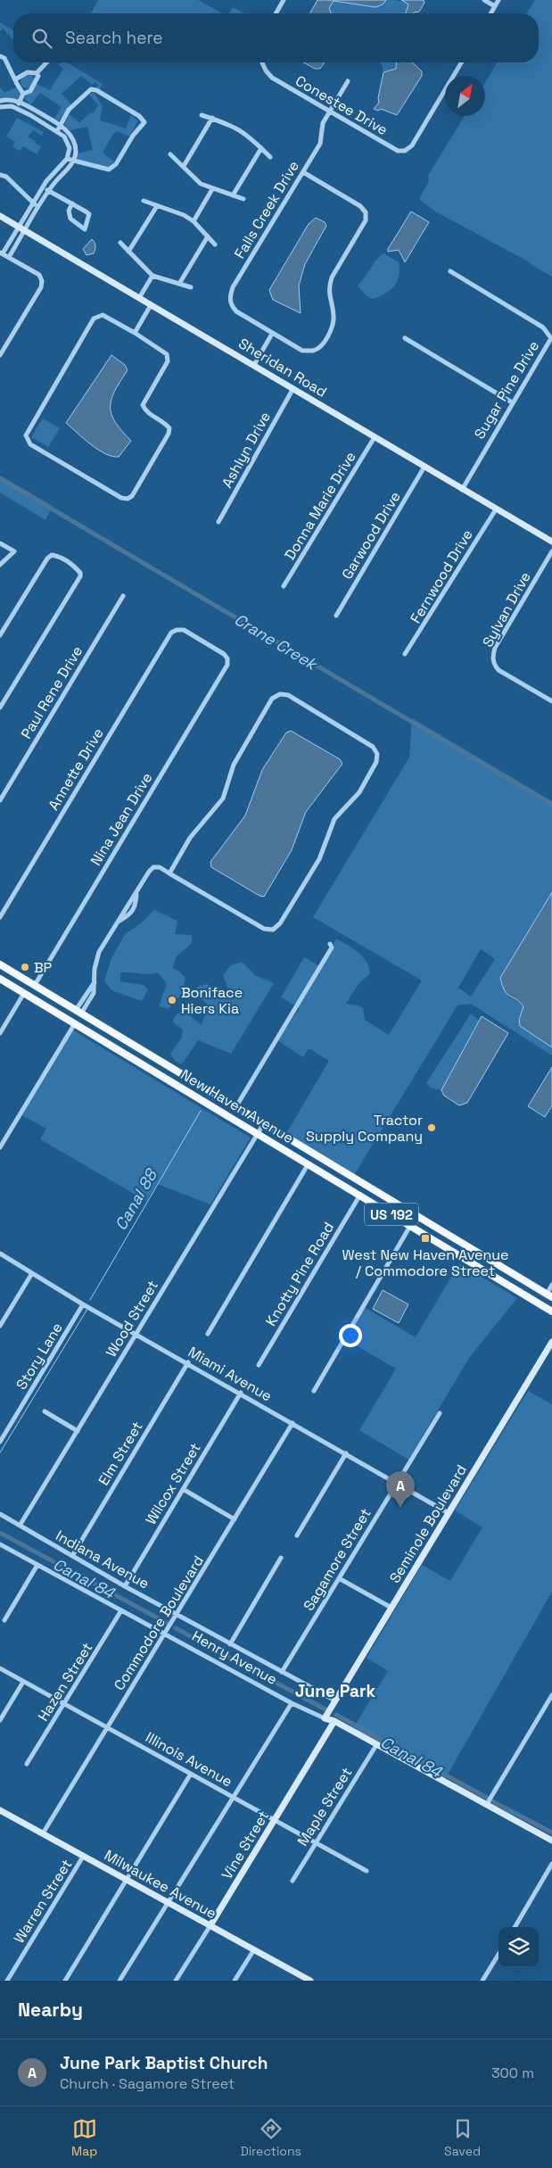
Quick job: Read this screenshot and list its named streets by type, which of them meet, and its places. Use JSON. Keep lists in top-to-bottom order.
{
  "streets": {
    "main road": ["New Haven Avenue", "US 192"],
    "street": [
      "Conestee Drive",
      "Falls Creek Drive",
      "Sheridan Road",
      "Sugar Pine Drive",
      "Ashlyn Drive",
      "Donna Marie Drive",
      "Garwood Drive",
      "Fernwood Drive",
      "Sylvan Drive",
      "Paul Rene Drive",
      "Annette Drive",
      "Nina Jean Drive",
      "Knotty Pine Road",
      "Wood Street",
      "Story Lane",
      "Miami Avenue",
      "Elm Street",
      "Wilcox Street",
      "Seminole Boulevard",
      "Indiana Avenue",
      "Sagamore Street",
      "Commodore Boulevard",
      "Henry Avenue",
      "Hazen Street",
      "Illinois Avenue",
      "Maple Street",
      "Vine Street",
      "Milwaukee Avenue",
      "Warren Street"
    ]
  },
  "crossings": [
    ["Conestee Drive", "Falls Creek Drive"],
    ["Sheridan Road", "Sugar Pine Drive"],
    ["Sheridan Road", "Ashlyn Drive"],
    ["Sheridan Road", "Donna Marie Drive"],
    ["Sheridan Road", "Garwood Drive"],
    ["Sheridan Road", "Fernwood Drive"],
    ["Annette Drive", "Nina Jean Drive"],
    ["Nina Jean Drive", "New Haven Avenue"],
    ["New Haven Avenue", "Knotty Pine Road"],
    ["New Haven Avenue", "Wood Street"],
    ["Wood Street", "Miami Avenue"],
    ["Wood Street", "Indiana Avenue"],
    ["Story Lane", "Miami Avenue"],
    ["Miami Avenue", "Elm Street"],
    ["Miami Avenue", "Wilcox Street"],
    ["Miami Avenue", "Seminole Boulevard"],
    ["Miami Avenue", "Sagamore Street"],
    ["Miami Avenue", "Commodore Boulevard"],
    ["Elm Street", "Indiana Avenue"],
    ["Wilcox Street", "Indiana Avenue"],
    ["Seminole Boulevard", "Indiana Avenue"],
    ["Seminole Boulevard", "Henry Avenue"],
    ["Indiana Avenue", "Sagamore Street"],
    ["Indiana Avenue", "Commodore Boulevard"],
    ["Commodore Boulevard", "Henry Avenue"],
    ["Commodore Boulevard", "Illinois Avenue"],
    ["Commodore Boulevard", "Milwaukee Avenue"],
    ["Henry Avenue", "Hazen Street"],
    ["Henry Avenue", "Maple Street"],
    ["Henry Avenue", "Vine Street"],
    ["Hazen Street", "Illinois Avenue"],
    ["Illinois Avenue", "Maple Street"],
    ["Illinois Avenue", "Vine Street"],
    ["Vine Street", "Milwaukee Avenue"],
    ["Milwaukee Avenue", "Warren Street"]
  ],
  "districts": ["June Park"],
  "water": ["Crane Creek", "Canal 88", "Canal 84"],
  "places": {
    "other": ["BP", "Boniface Hiers Kia", "Tractor Supply Company"],
    "transit": ["West New Haven Avenue / Commodore Street"]
  },
  "north": "top right",
  "page": {
    "search": "Search here",
    "pins": "A",
    "heading": "Nearby",
    "list": [
      {
        "mark": "A",
        "name": "June Park Baptist Church",
        "note": "Church · Sagamore Street",
        "value": "300 m"
      }
    ],
    "nav": ["Map", "Directions", "Saved"]
  }
}
